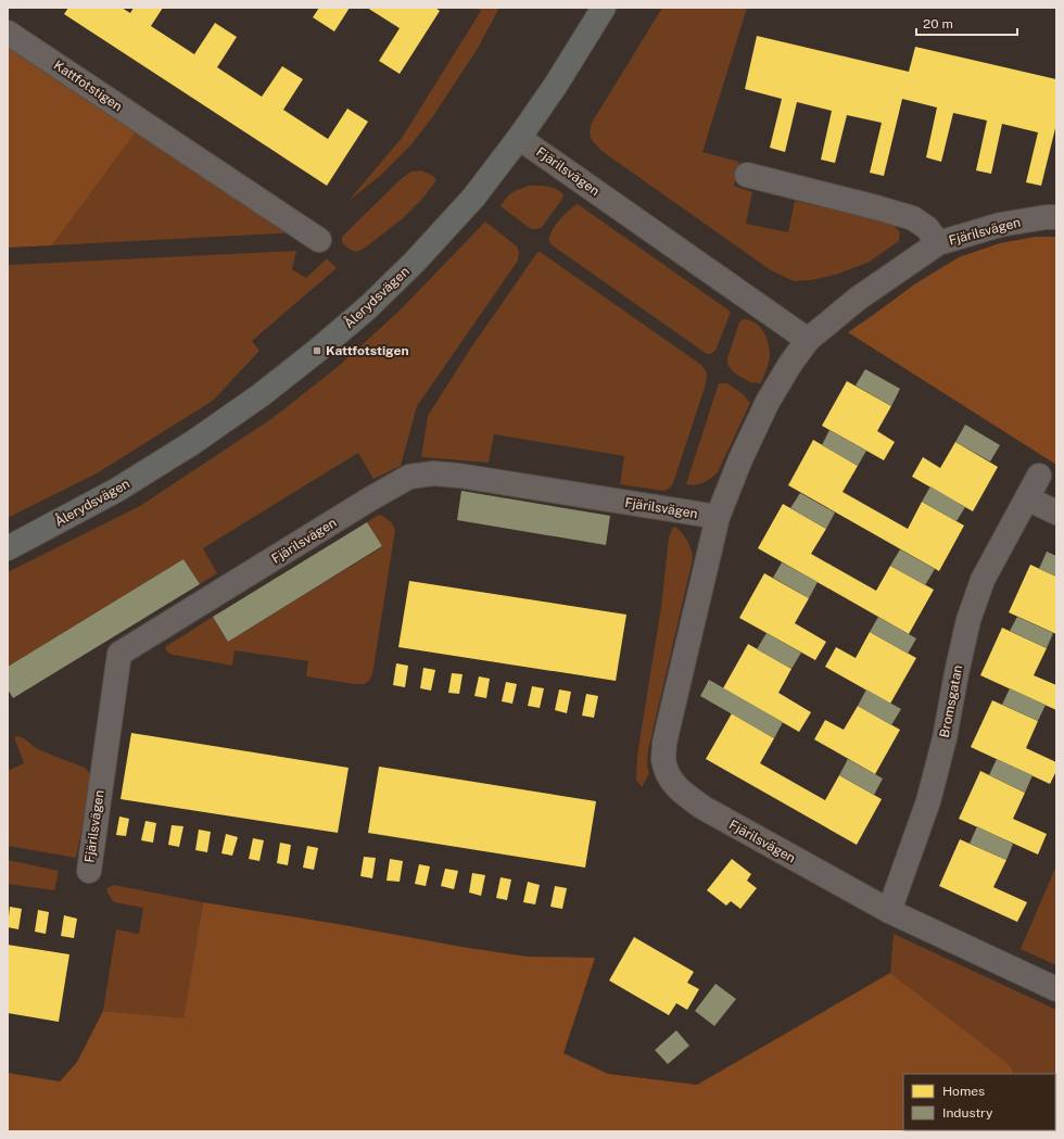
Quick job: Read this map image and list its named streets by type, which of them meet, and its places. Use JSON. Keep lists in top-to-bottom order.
{
  "streets": {
    "main road": ["Ålerydsvägen"],
    "street": ["Kattfotstigen", "Fjärilsvägen", "Bromsgatan"]
  },
  "crossings": [
    ["Fjärilsvägen", "Ålerydsvägen"],
    ["Fjärilsvägen", "Bromsgatan"]
  ],
  "places": {
    "transit": ["Kattfotstigen"]
  },
  "legend": ["Homes", "Industry"],
  "scale_bar": "20 m"
}
